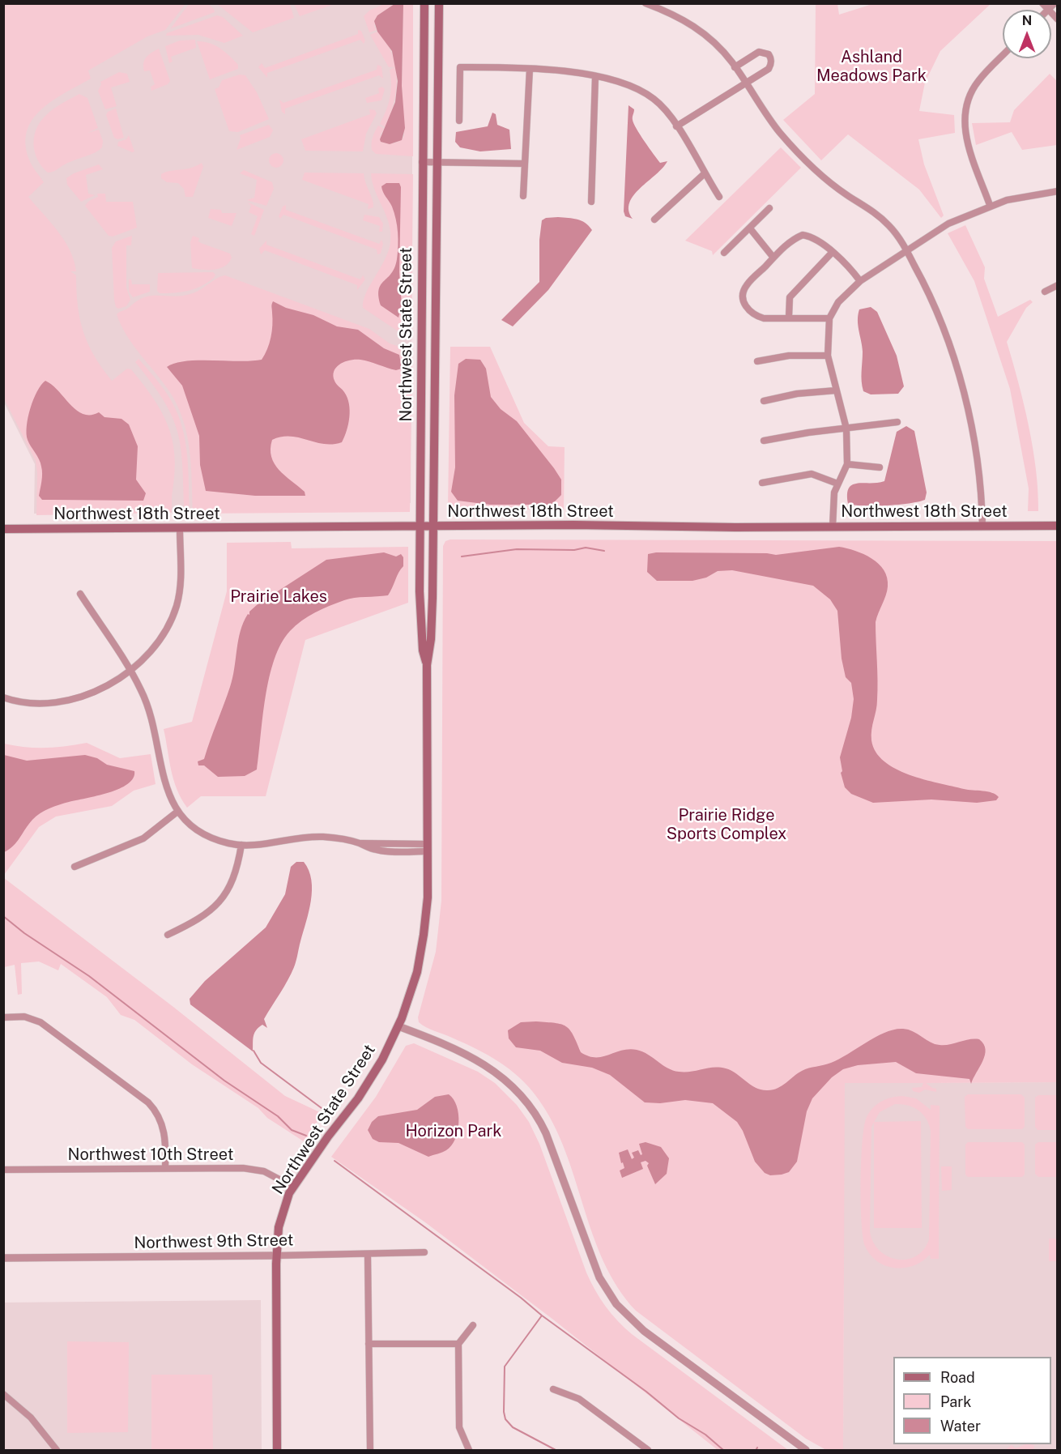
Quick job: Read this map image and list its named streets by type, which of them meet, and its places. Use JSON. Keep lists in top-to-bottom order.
{
  "streets": {
    "main road": ["Northwest State Street", "Northwest 18th Street"],
    "street": ["Northwest 10th Street", "Northwest 9th Street"]
  },
  "crossings": [
    ["Northwest State Street", "Northwest 18th Street"],
    ["Northwest State Street", "Northwest 10th Street"],
    ["Northwest State Street", "Northwest 9th Street"]
  ],
  "parks": [
    "Ashland Meadows Park",
    "Prairie Lakes",
    "Prairie Ridge Sports Complex",
    "Horizon Park"
  ],
  "legend": ["Road", "Park", "Water"],
  "north": "top"
}
